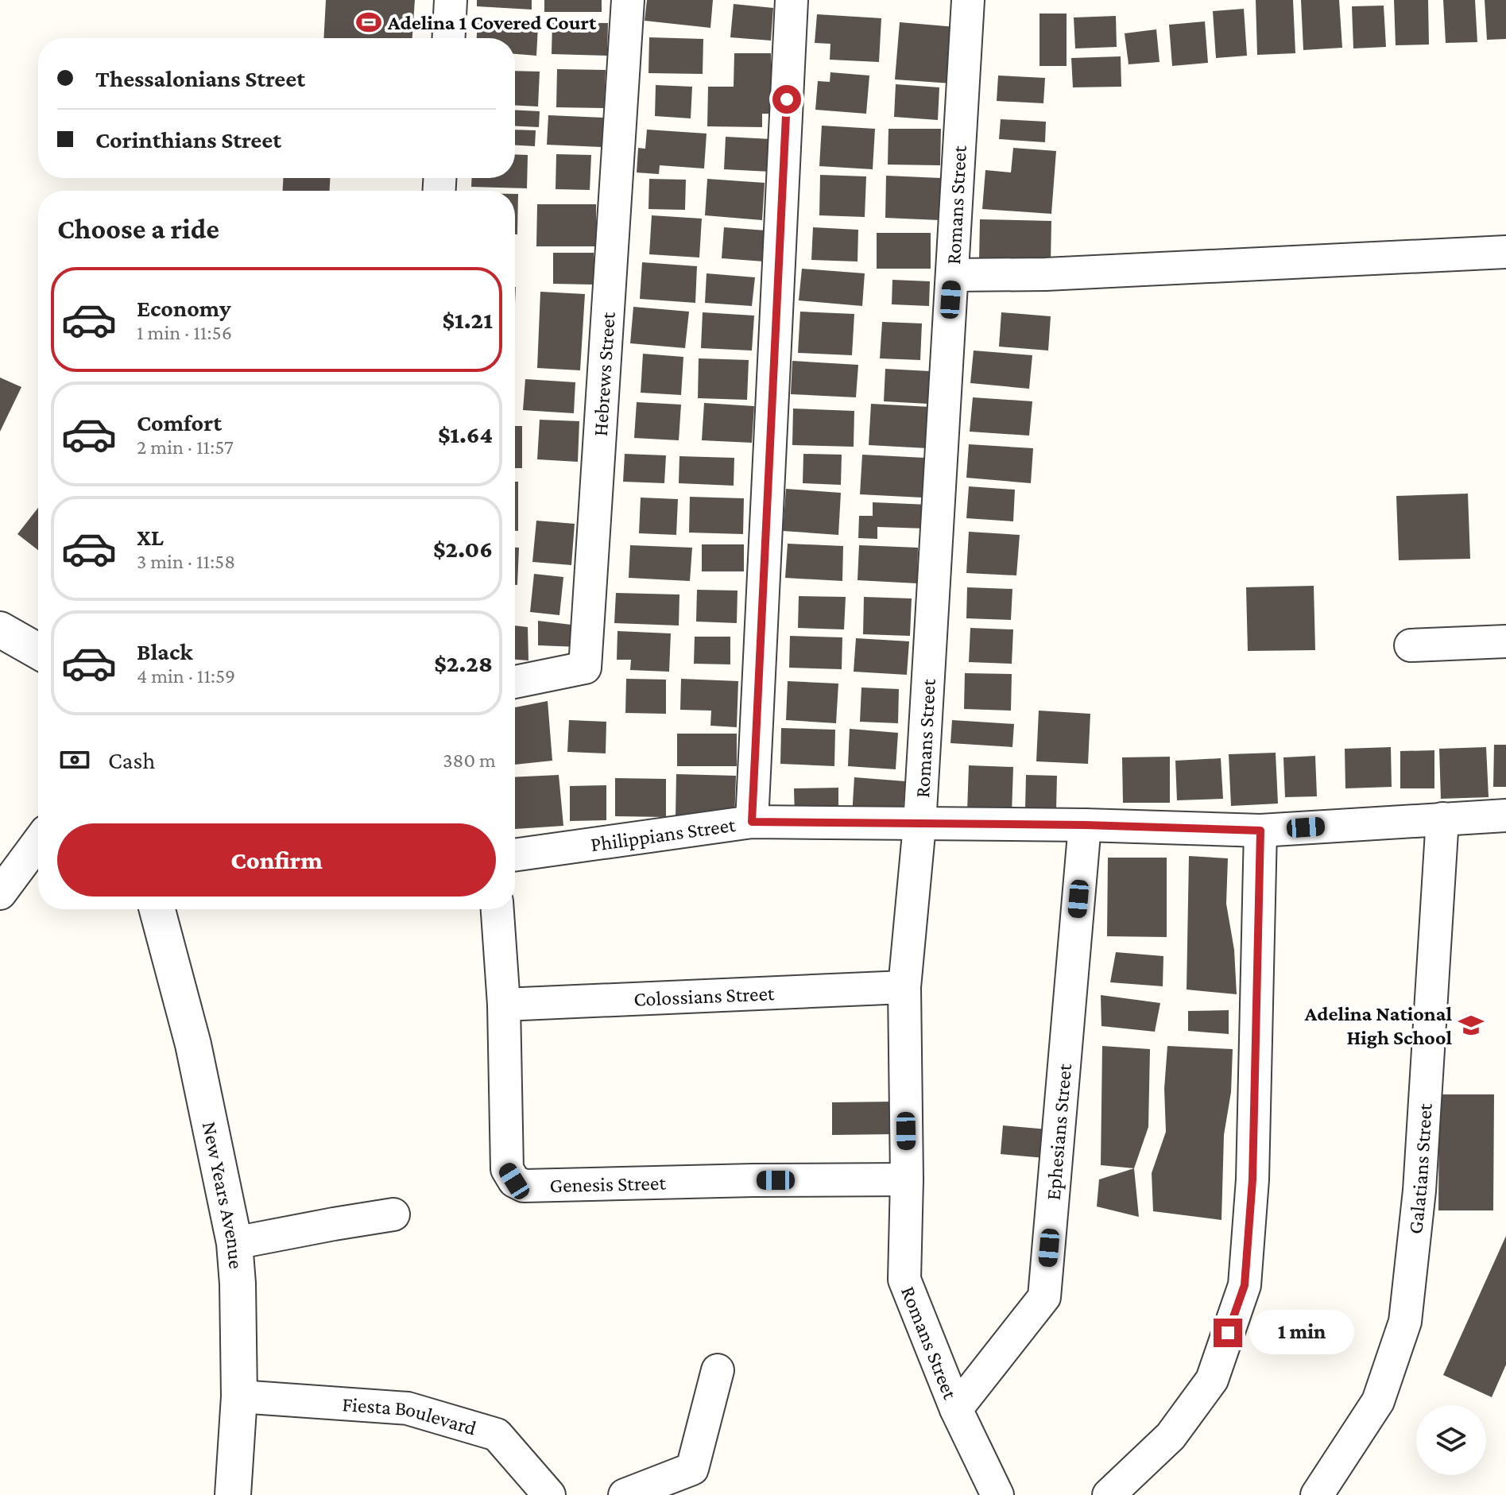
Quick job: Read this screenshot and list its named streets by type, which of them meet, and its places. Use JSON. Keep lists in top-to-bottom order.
{
  "streets": {
    "street": [
      "Romans Street",
      "Hebrews Street",
      "Philippians Street",
      "Colossians Street",
      "Ephesians Street",
      "Galatians Street",
      "Genesis Street",
      "New Years Avenue",
      "Fiesta Boulevard"
    ]
  },
  "crossings": [
    ["Romans Street", "Philippians Street"],
    ["Romans Street", "Colossians Street"],
    ["Romans Street", "Ephesians Street"],
    ["Romans Street", "Genesis Street"],
    ["Philippians Street", "Ephesians Street"],
    ["Philippians Street", "Galatians Street"],
    ["Colossians Street", "Genesis Street"],
    ["New Years Avenue", "Fiesta Boulevard"]
  ],
  "places": {
    "sports": ["Adelina 1 Covered Court"],
    "school or university": ["Adelina National High School"]
  },
  "page": {
    "banner": ["Thessalonians Street", "Corinthians Street"],
    "heading": "Choose a ride",
    "list": [
      {
        "name": "Economy",
        "note": "1 min · 11:56",
        "value": "$1.21"
      },
      {
        "name": "Comfort",
        "note": "2 min · 11:57",
        "value": "$1.64"
      },
      {
        "name": "XL",
        "note": "3 min · 11:58",
        "value": "$2.06"
      },
      {
        "name": "Black",
        "note": "4 min · 11:59",
        "value": "$2.28"
      }
    ],
    "pay": ["Cash", "380 m"],
    "buttons": "Confirm",
    "bubble": "1 min"
  }
}
